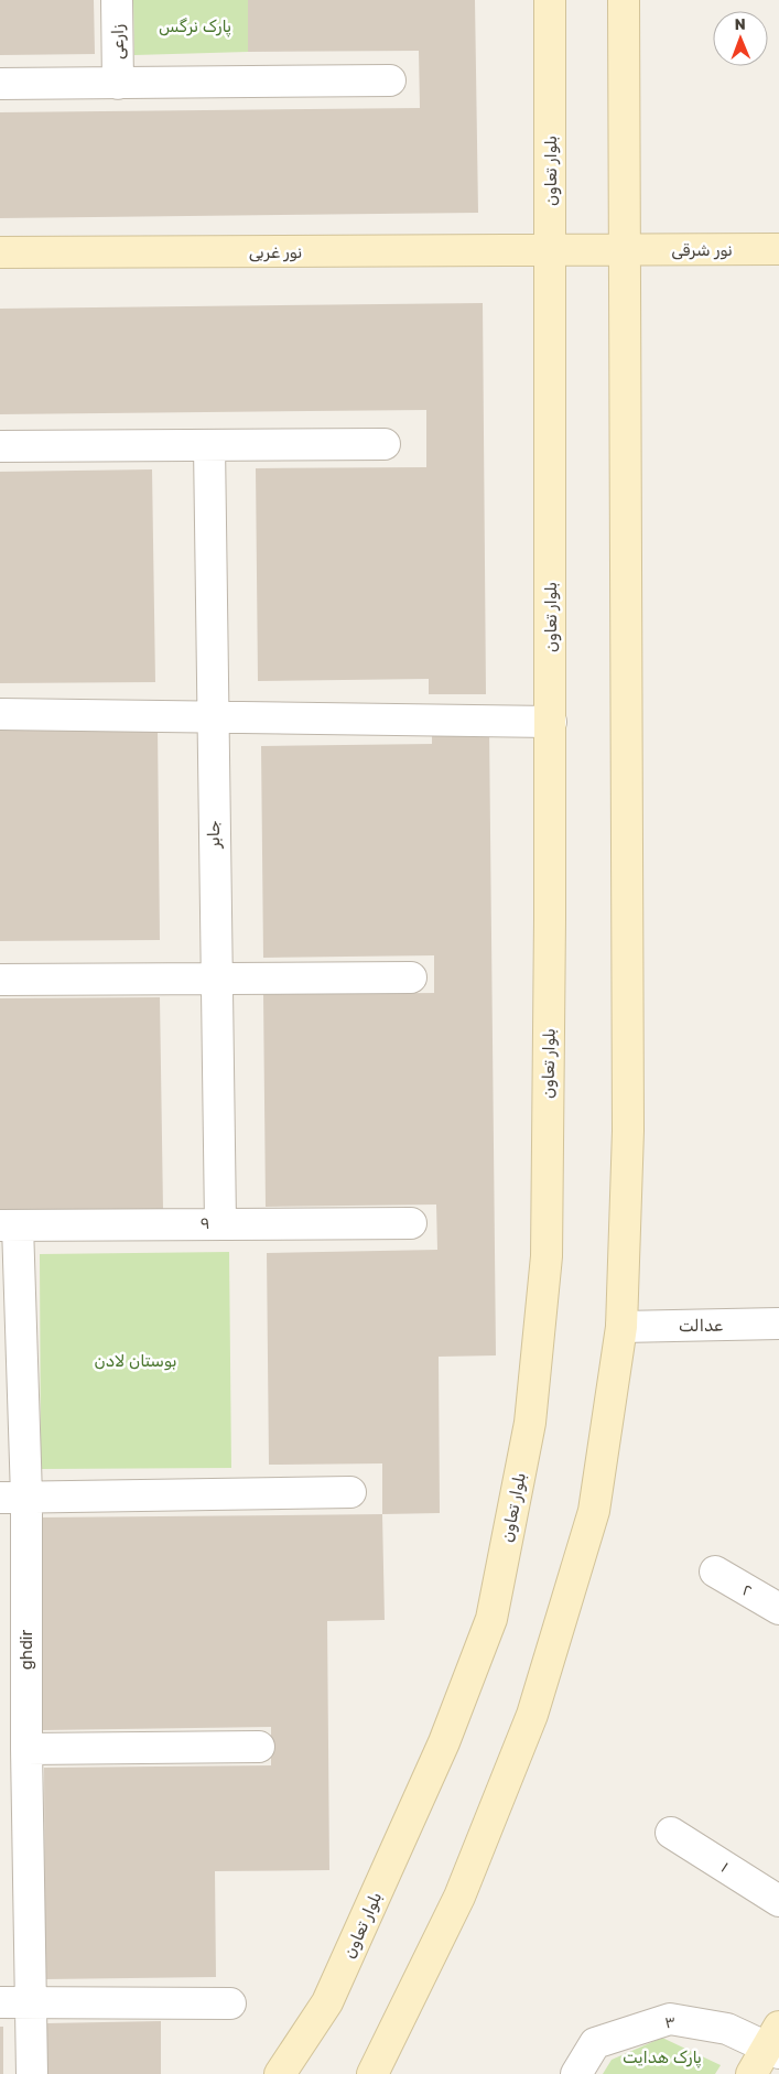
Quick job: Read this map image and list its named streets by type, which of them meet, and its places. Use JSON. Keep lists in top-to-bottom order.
{
  "streets": {
    "main road": ["بلوار تعاون", "نور شرقی", "نور غربی"],
    "street": [
      "زارعی",
      "جابر",
      "۹",
      "عدالت",
      "۲",
      "ghdir",
      "۱",
      "۳"
    ]
  },
  "crossings": [
    ["بلوار تعاون", "نور شرقی"],
    ["بلوار تعاون", "نور غربی"],
    ["نور شرقی", "نور غربی"],
    ["جابر", "۹"],
    ["۹", "ghdir"]
  ],
  "parks": ["پارک نرگس", "بوستان لادن", "پارک‌ هدایت"],
  "north": "top"
}
